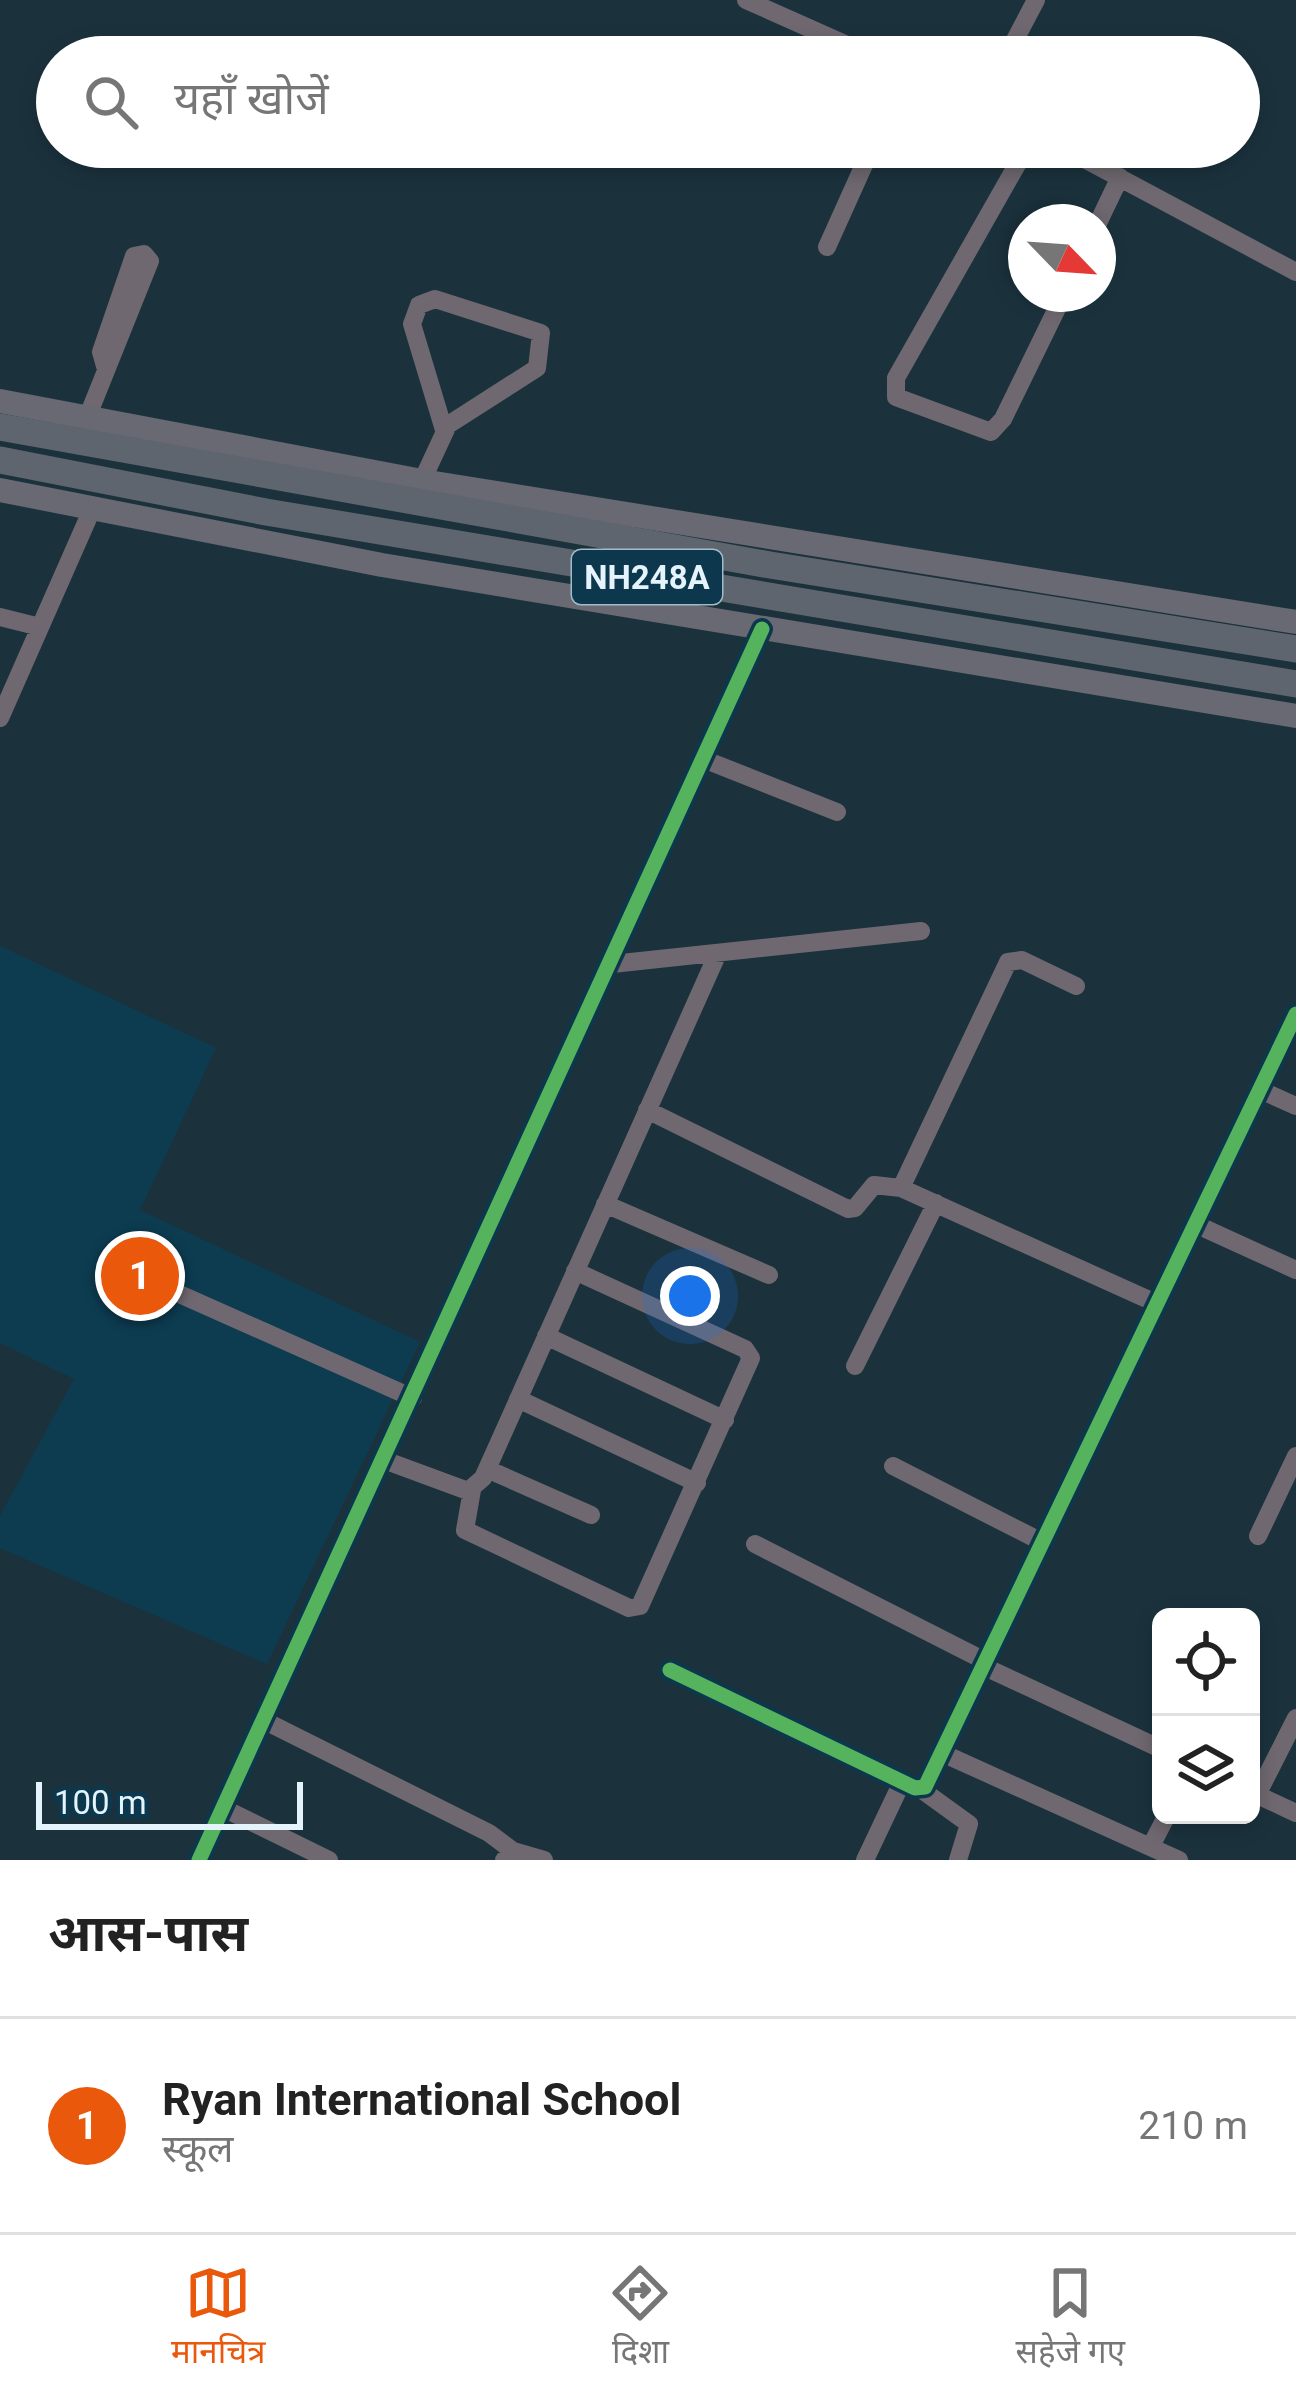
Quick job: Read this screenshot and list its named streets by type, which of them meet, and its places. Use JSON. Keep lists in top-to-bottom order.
{
  "streets": {
    "highway": ["NH248A"]
  },
  "scale_bar": "100 m",
  "north": "bottom right",
  "page": {
    "search": "यहाँ खोजें",
    "pins": "1",
    "scale": "100 m",
    "heading": "आस-पास",
    "list": [
      {
        "mark": "1",
        "name": "Ryan International School",
        "note": "स्कूल",
        "value": "210 m"
      }
    ],
    "nav": ["मानचित्र", "दिशा", "सहेजे गए"]
  }
}
